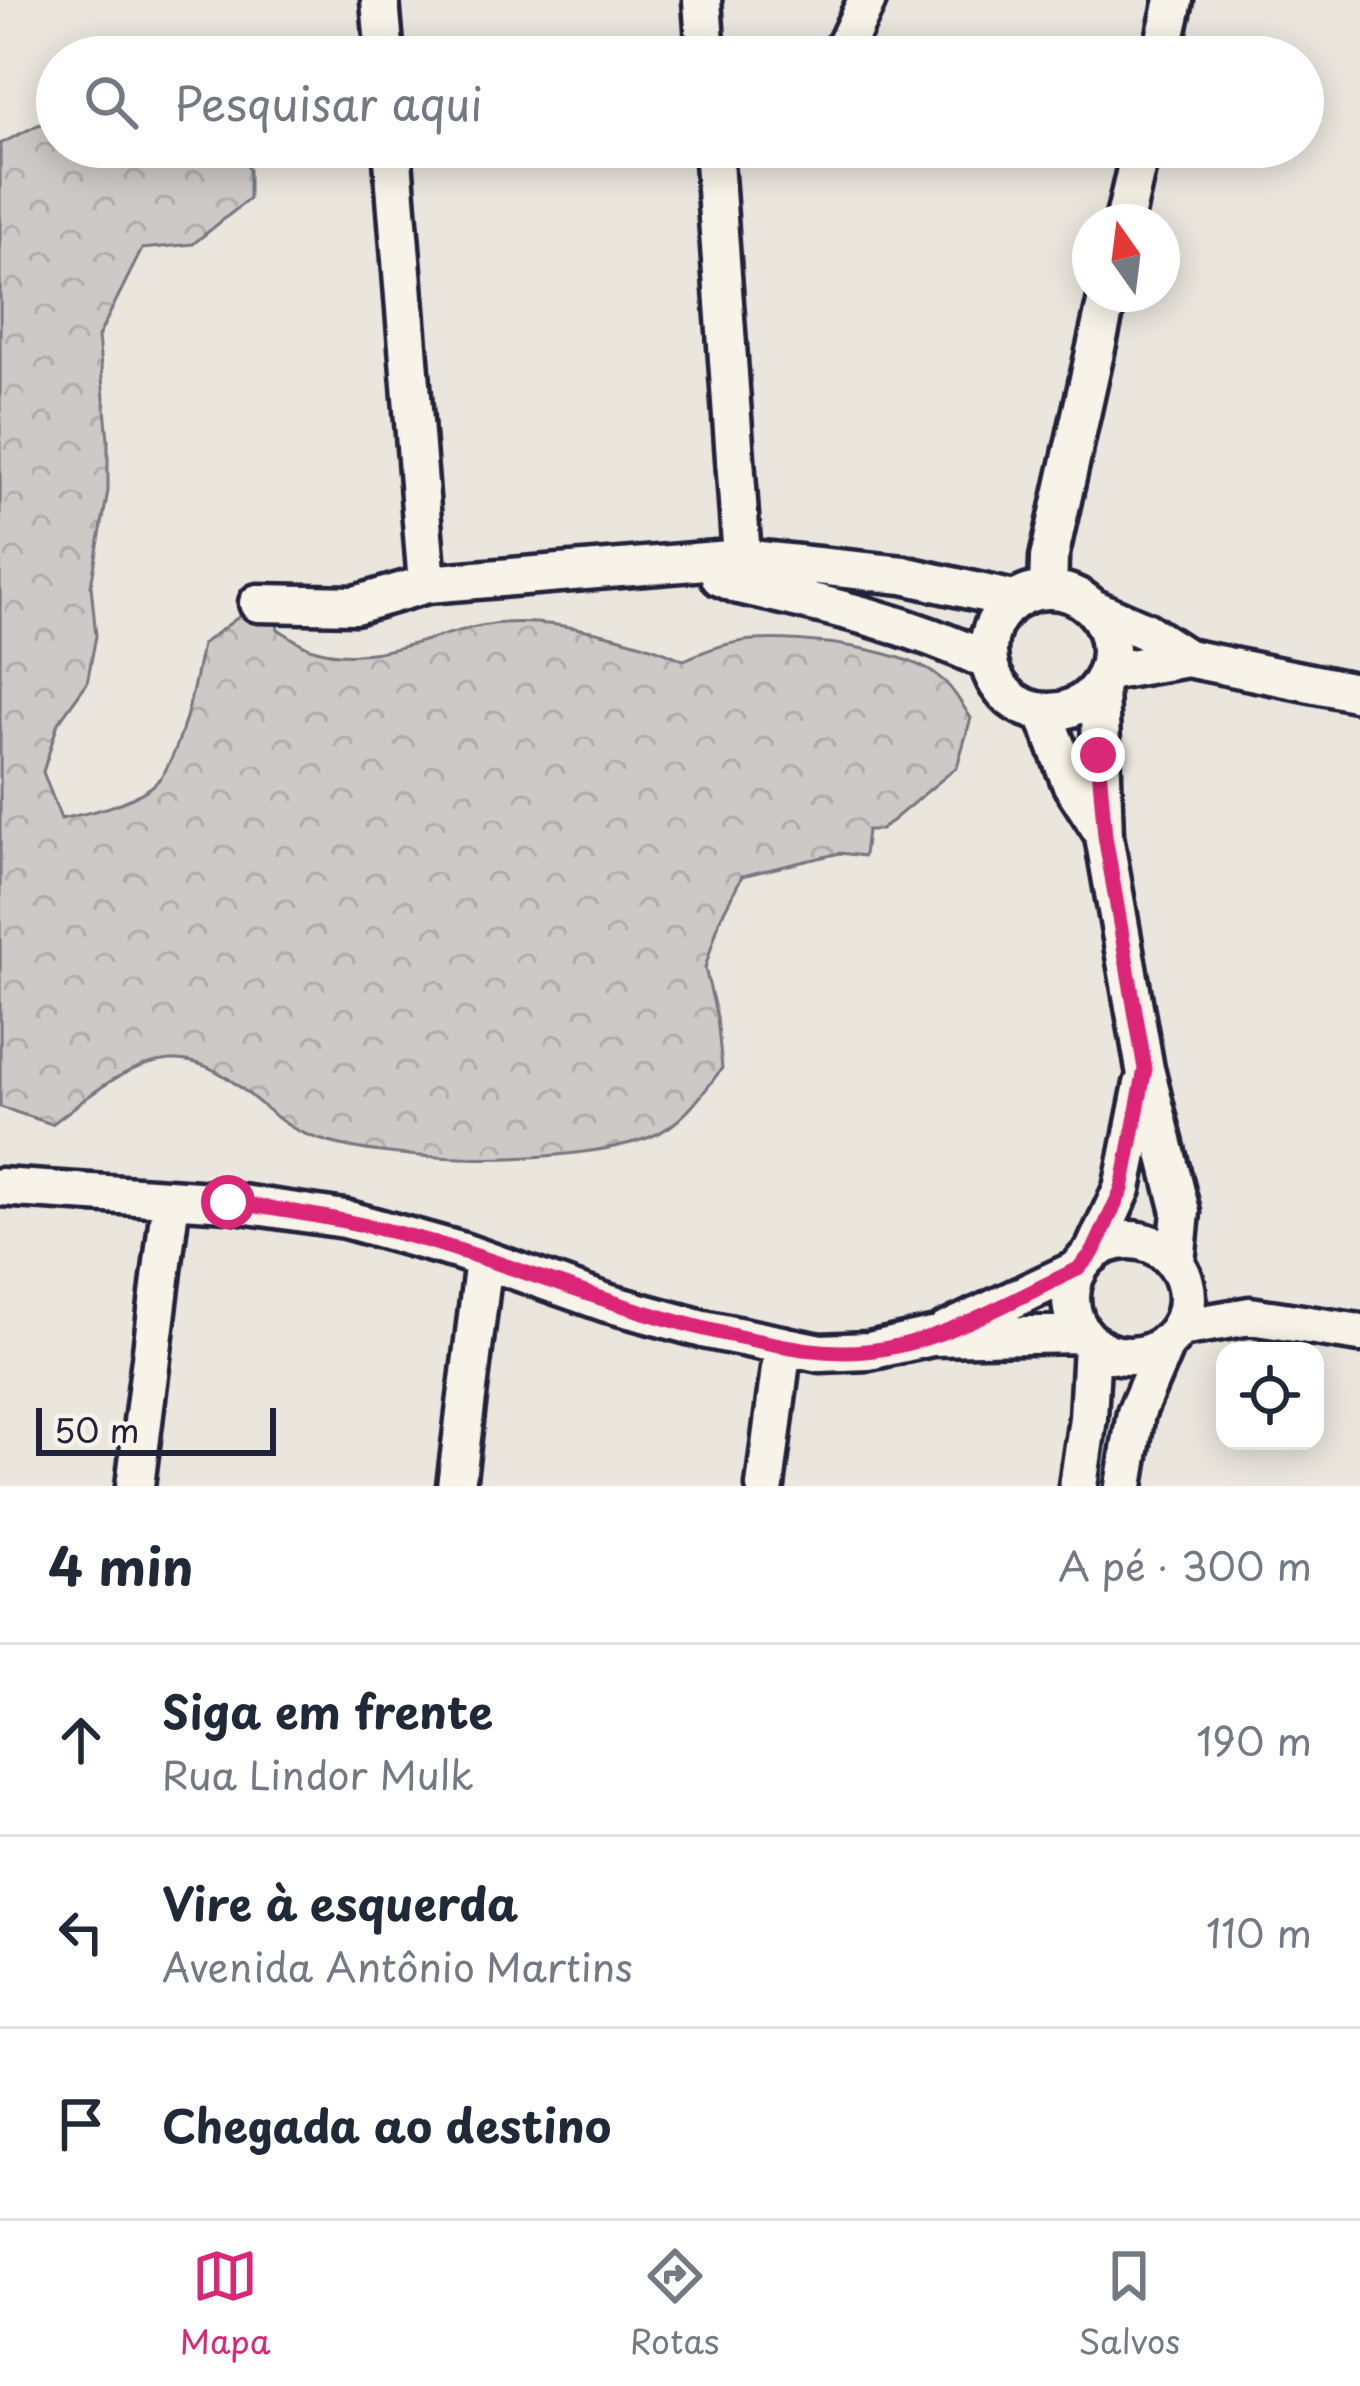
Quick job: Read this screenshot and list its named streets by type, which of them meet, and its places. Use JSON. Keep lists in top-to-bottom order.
{
  "scale_bar": "50 m",
  "north": "top",
  "page": {
    "search": "Pesquisar aqui",
    "scale": "50 m",
    "heading": ["4 min", "A pé · 300 m"],
    "list": [
      ["Siga em frente", "Rua Lindor Mulk", "190 m"],
      ["Vire à esquerda", "Avenida Antônio Martins", "110 m"],
      "Chegada ao destino"
    ],
    "nav": ["Mapa", "Rotas", "Salvos"]
  }
}
